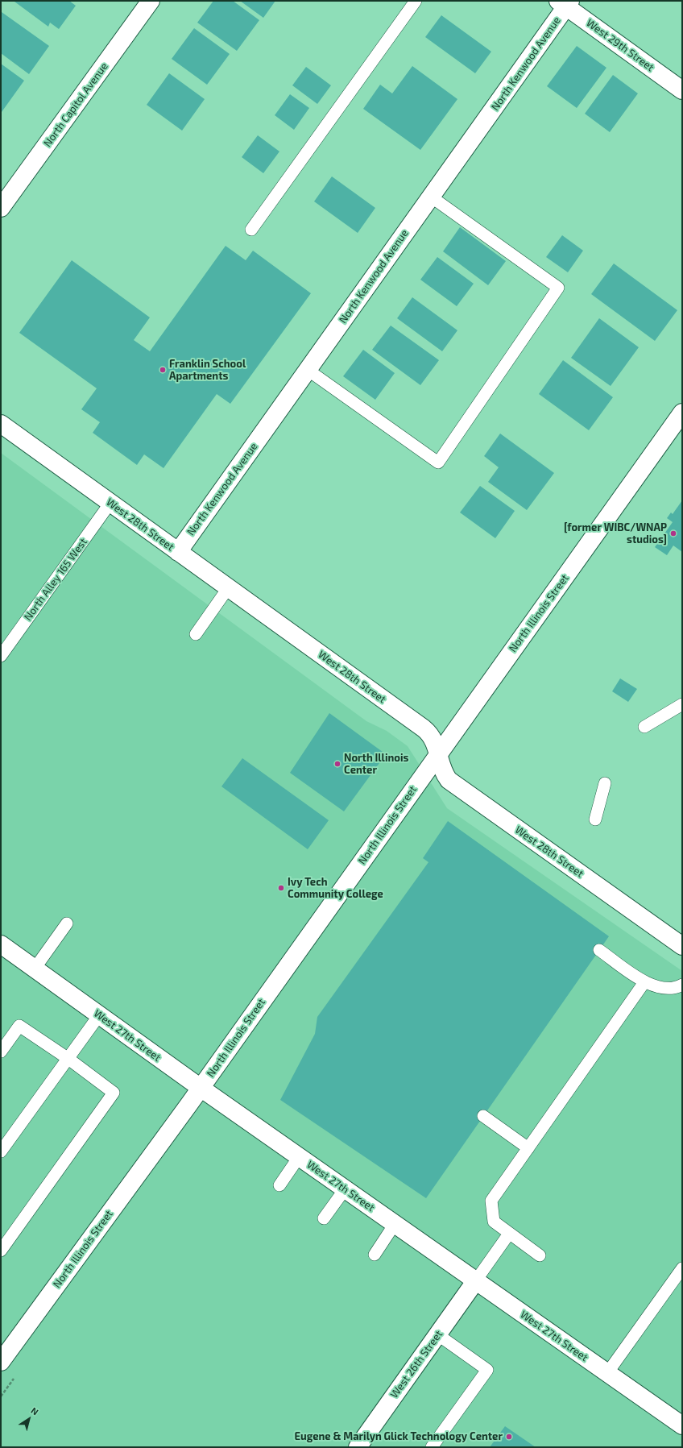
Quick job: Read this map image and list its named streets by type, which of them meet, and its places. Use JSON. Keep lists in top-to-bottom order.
{
  "streets": {
    "street": [
      "West 29th Street",
      "North Kenwood Avenue",
      "North Capitol Avenue",
      "West 28th Street",
      "North Illinois Street",
      "West 27th Street",
      "West 26th Street"
    ],
    "lane": ["North Alley 165 West"]
  },
  "crossings": [
    ["West 29th Street", "North Kenwood Avenue"],
    ["North Kenwood Avenue", "West 28th Street"],
    ["West 28th Street", "North Alley 165 West"],
    ["West 28th Street", "North Illinois Street"],
    ["North Illinois Street", "West 27th Street"],
    ["West 27th Street", "West 26th Street"]
  ],
  "places": [
    "Franklin School Apartments",
    "[former WIBC/WNAP studios]",
    "North Illinois Center",
    "Ivy Tech Community College",
    "Eugene & Marilyn Glick Technology Center"
  ],
  "north": "top right"
}
